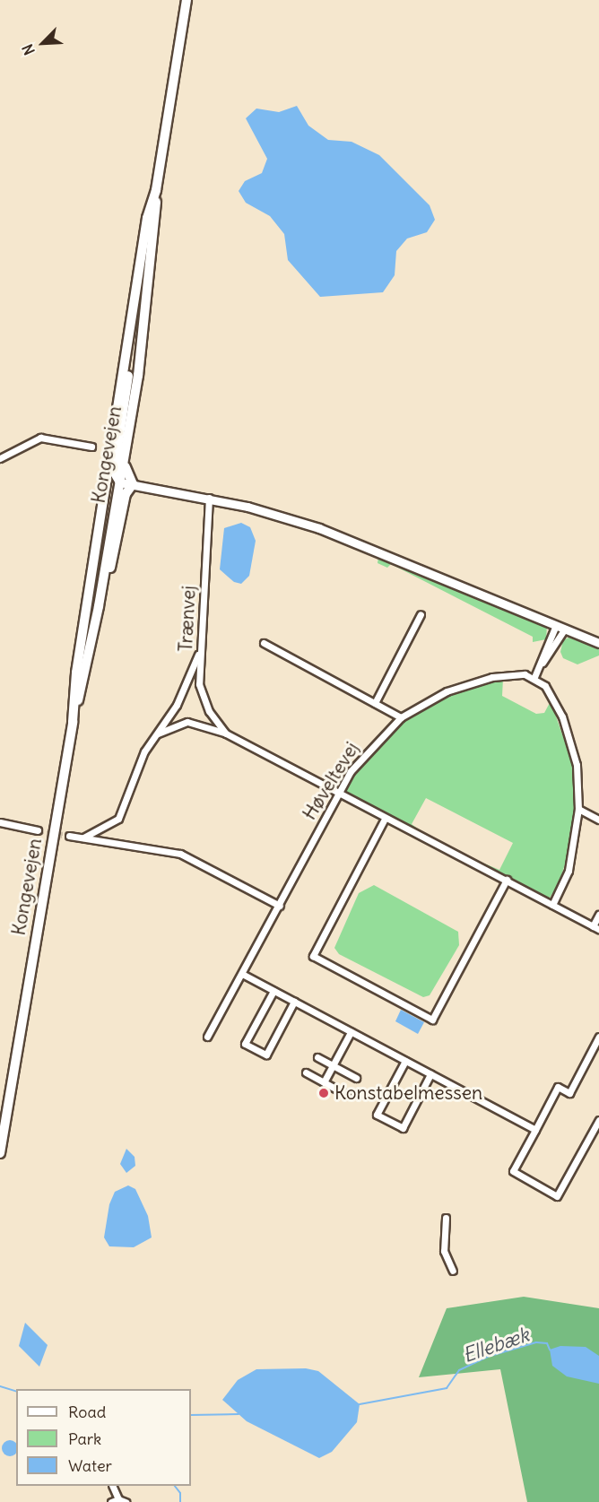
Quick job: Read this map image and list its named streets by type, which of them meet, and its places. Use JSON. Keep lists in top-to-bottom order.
{
  "streets": {
    "main road": ["Kongevejen"],
    "street": ["Trænvej", "Høveltevej"]
  },
  "crossings": [
    ["Trænvej", "Høveltevej"]
  ],
  "water": ["Ellebæk"],
  "places": ["Konstabelmessen"],
  "legend": ["Road", "Park", "Water"],
  "north": "bottom left"
}
